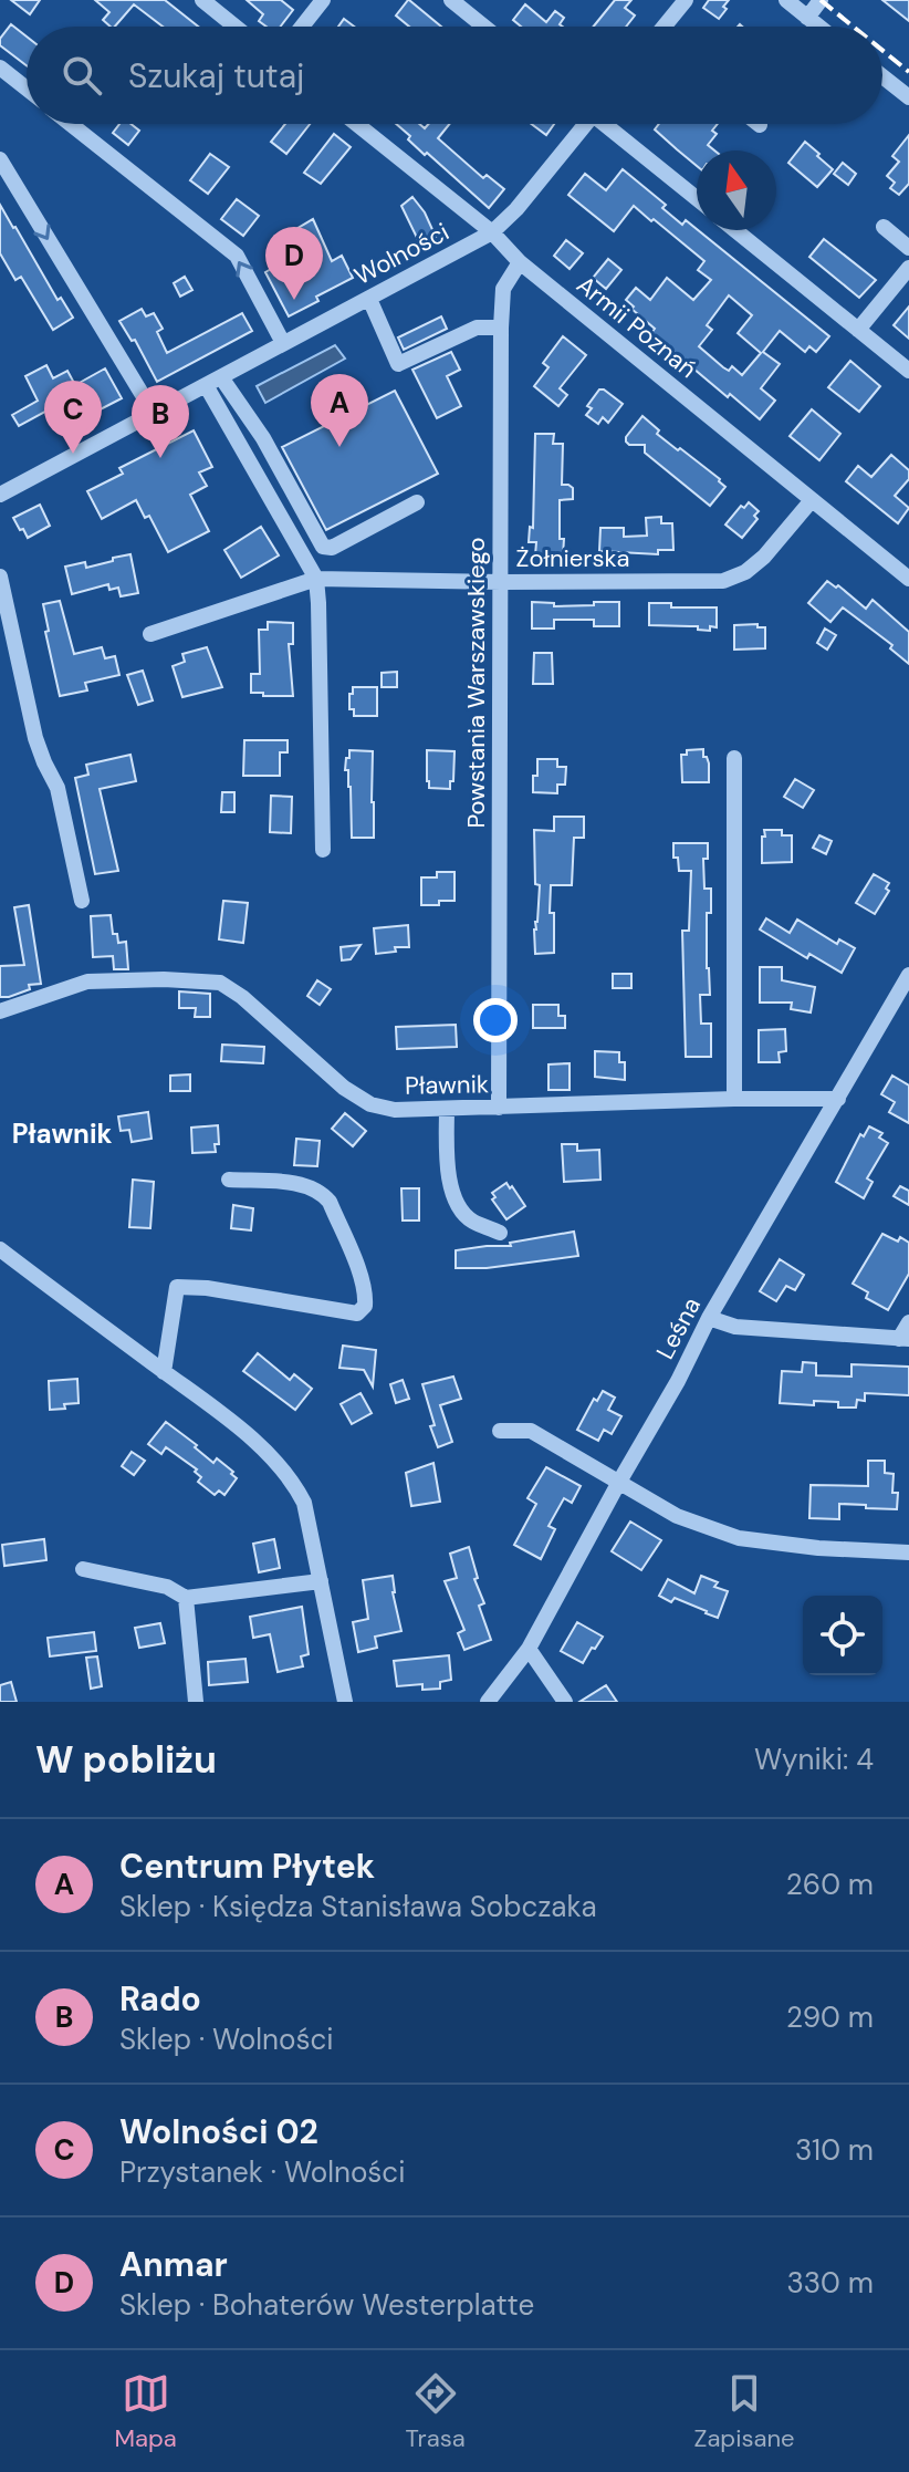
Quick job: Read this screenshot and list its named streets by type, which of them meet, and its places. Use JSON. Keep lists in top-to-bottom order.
{
  "streets": {
    "street": [
      "Wolności",
      "Armii Poznań",
      "Żołnierska",
      "Powstania Warszawskiego",
      "Pławnik",
      "Leśna"
    ]
  },
  "crossings": [
    ["Wolności", "Armii Poznań"],
    ["Armii Poznań", "Żołnierska"],
    ["Armii Poznań", "Powstania Warszawskiego"],
    ["Żołnierska", "Powstania Warszawskiego"],
    ["Powstania Warszawskiego", "Pławnik"],
    ["Pławnik", "Leśna"]
  ],
  "districts": ["Pławnik"],
  "north": "top",
  "page": {
    "search": "Szukaj tutaj",
    "pins": [
      "D",
      "A",
      "C",
      "B"
    ],
    "heading": ["W pobliżu", "Wyniki: 4"],
    "list": [
      {
        "mark": "A",
        "name": "Centrum Płytek",
        "note": "Sklep · Księdza Stanisława Sobczaka",
        "value": "260 m"
      },
      {
        "mark": "B",
        "name": "Rado",
        "note": "Sklep · Wolności",
        "value": "290 m"
      },
      {
        "mark": "C",
        "name": "Wolności 02",
        "note": "Przystanek · Wolności",
        "value": "310 m"
      },
      {
        "mark": "D",
        "name": "Anmar",
        "note": "Sklep · Bohaterów Westerplatte",
        "value": "330 m"
      }
    ],
    "nav": ["Mapa", "Trasa", "Zapisane"]
  }
}
